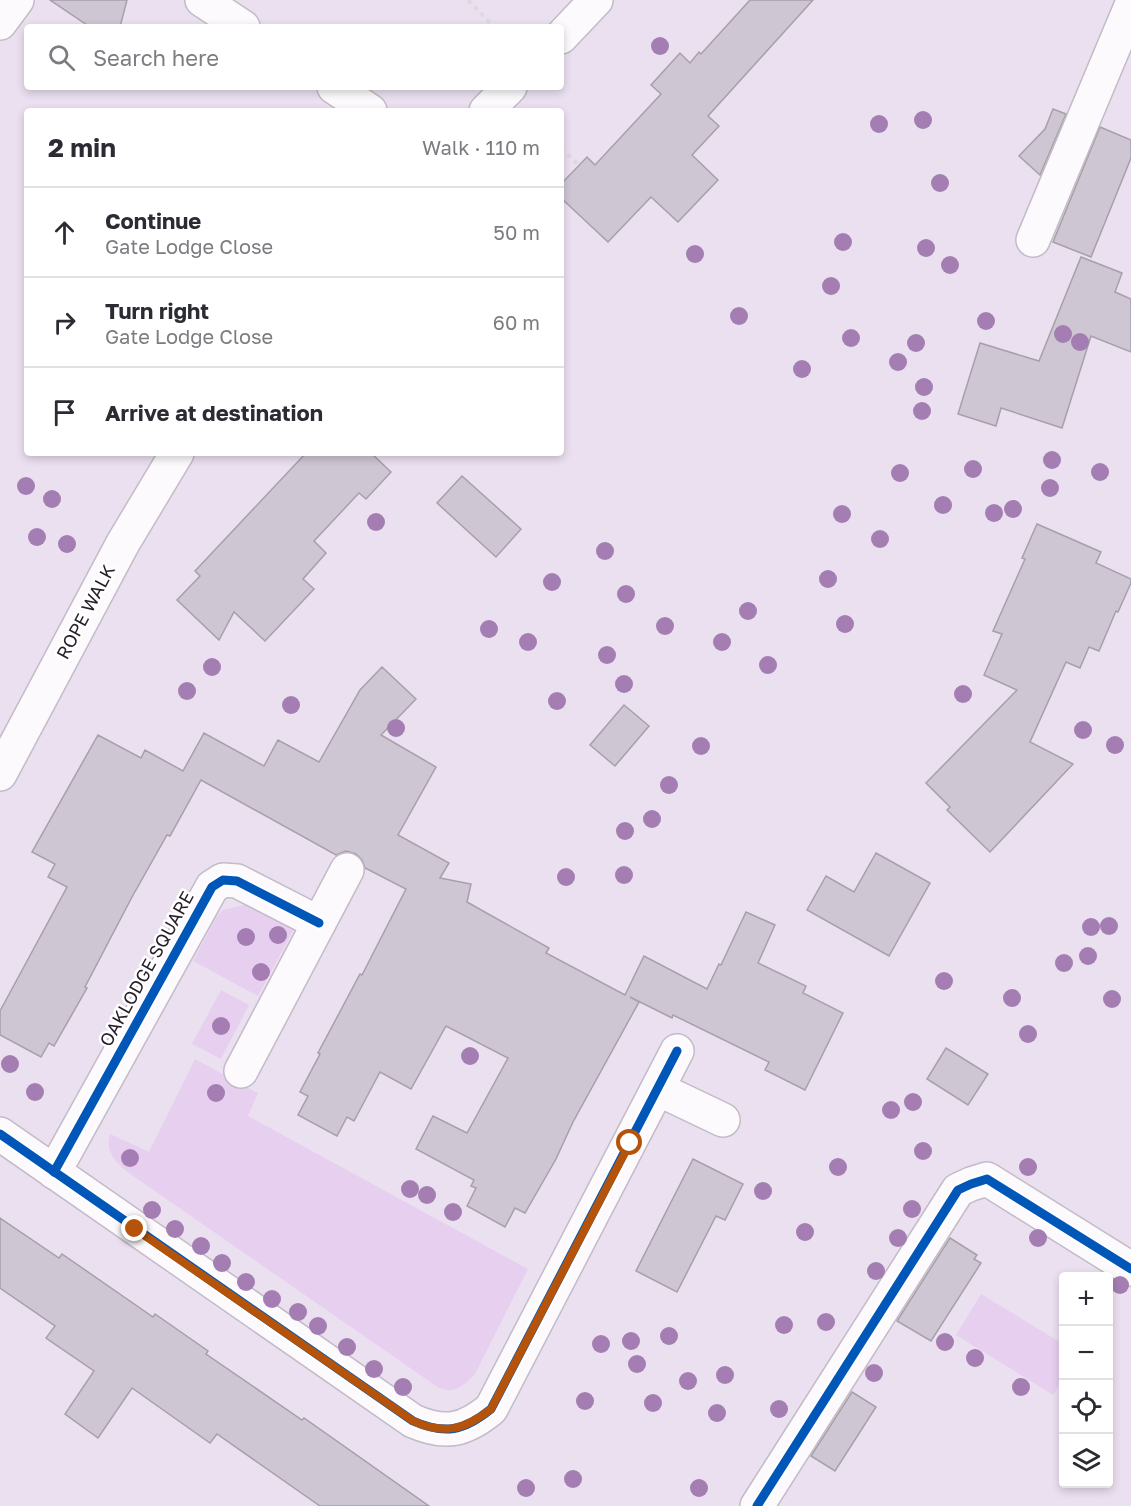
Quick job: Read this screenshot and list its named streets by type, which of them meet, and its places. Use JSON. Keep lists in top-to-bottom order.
{
  "streets": {
    "street": ["ROPE WALK", "OAKLODGE SQUARE"]
  },
  "page": {
    "search": "Search here",
    "heading": ["2 min", "Walk · 110 m"],
    "list": [
      ["Continue", "Gate Lodge Close", "50 m"],
      ["Turn right", "Gate Lodge Close", "60 m"],
      "Arrive at destination"
    ],
    "map_buttons": ["+", "−"]
  }
}
